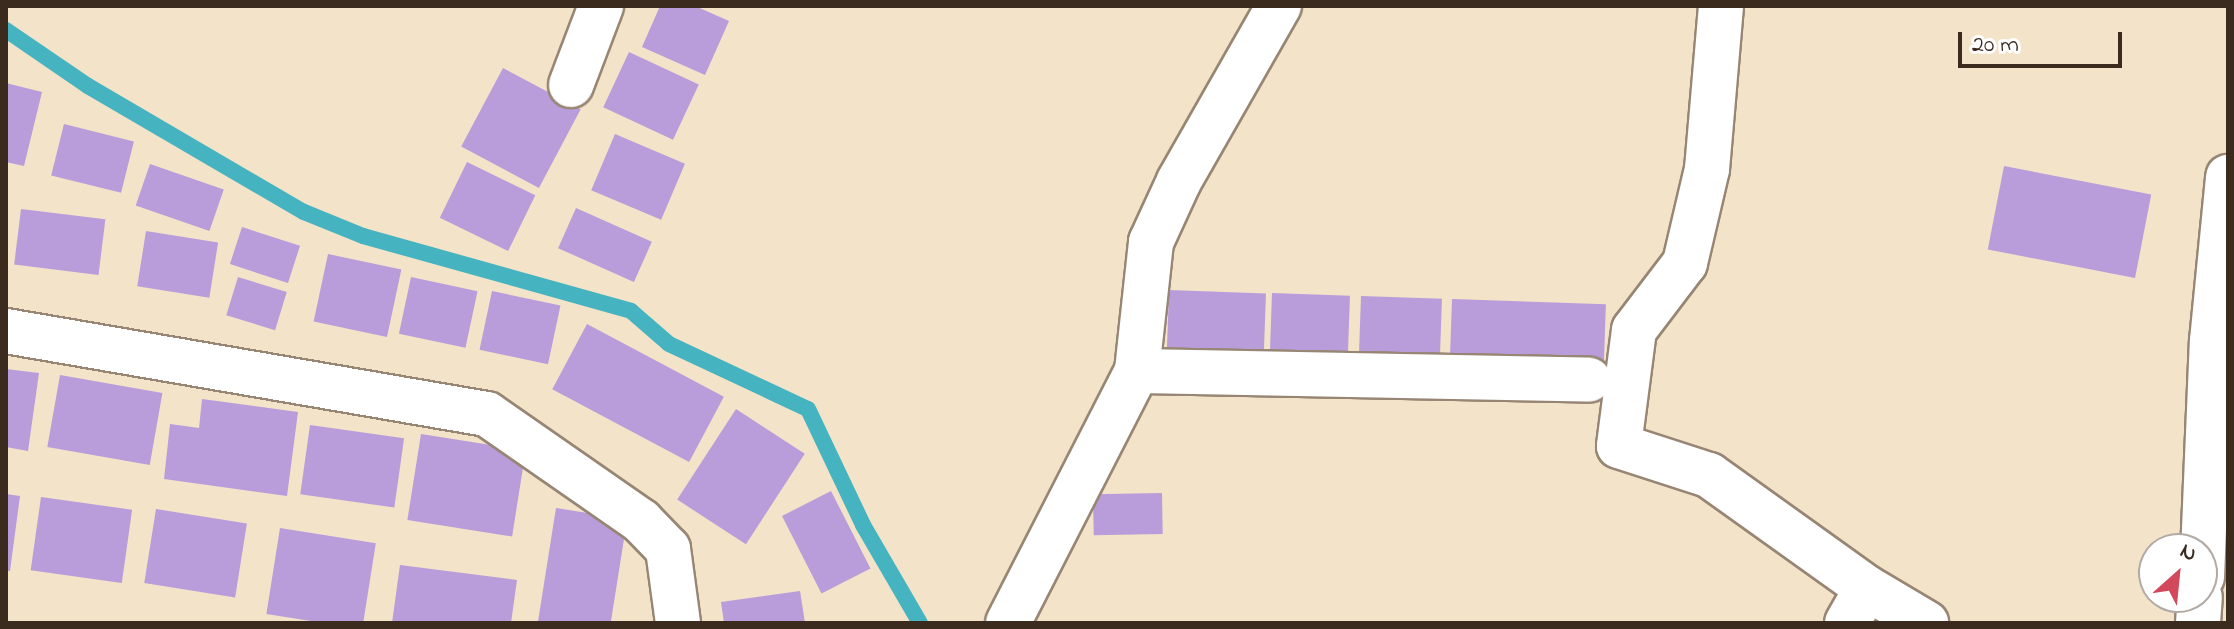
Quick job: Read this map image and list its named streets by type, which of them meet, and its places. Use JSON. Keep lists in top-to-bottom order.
{
  "scale_bar": "20 m",
  "north": "top right"
}
